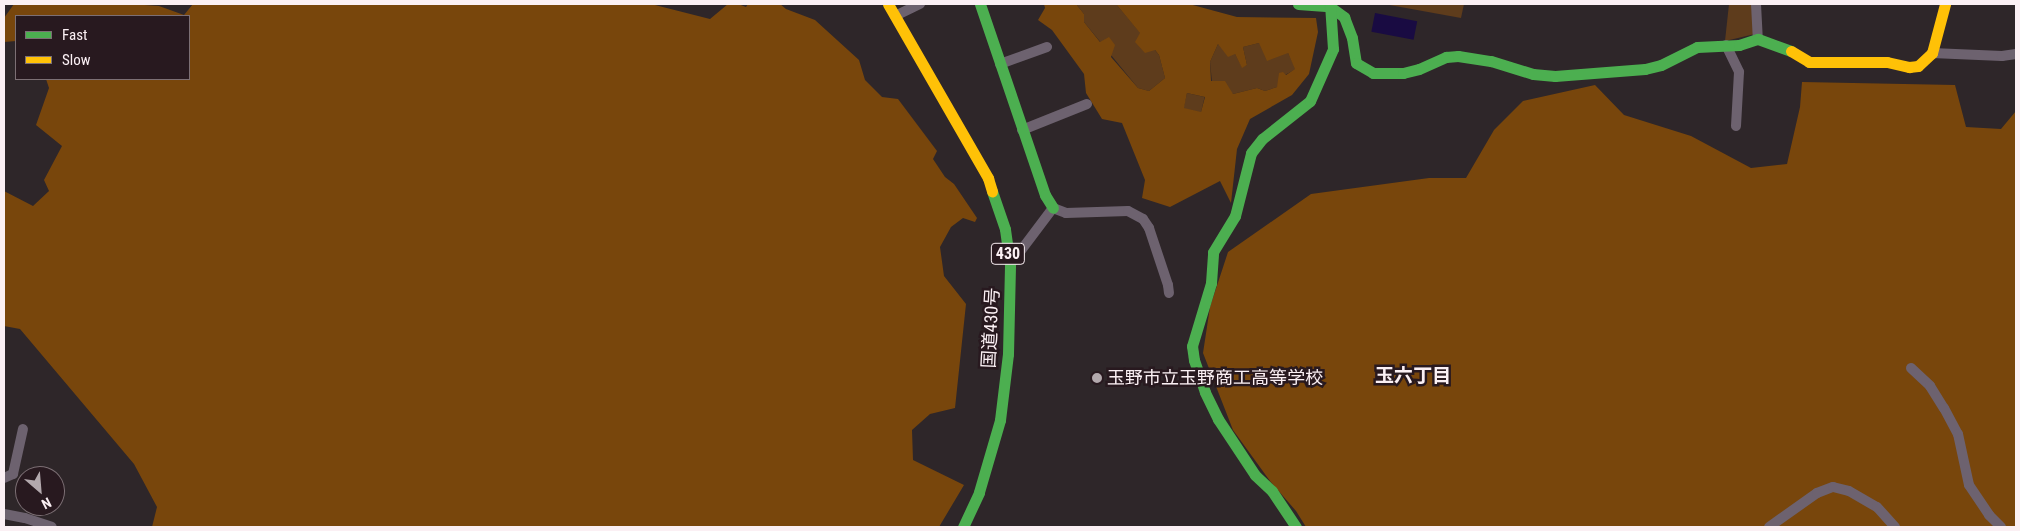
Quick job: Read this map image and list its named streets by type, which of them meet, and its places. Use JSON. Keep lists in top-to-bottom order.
{
  "streets": {
    "main road": ["430", "国道430号"]
  },
  "districts": ["玉六丁目"],
  "places": ["玉野市立玉野商工高等学校"],
  "legend": ["Fast", "Slow"],
  "north": "bottom right"
}
